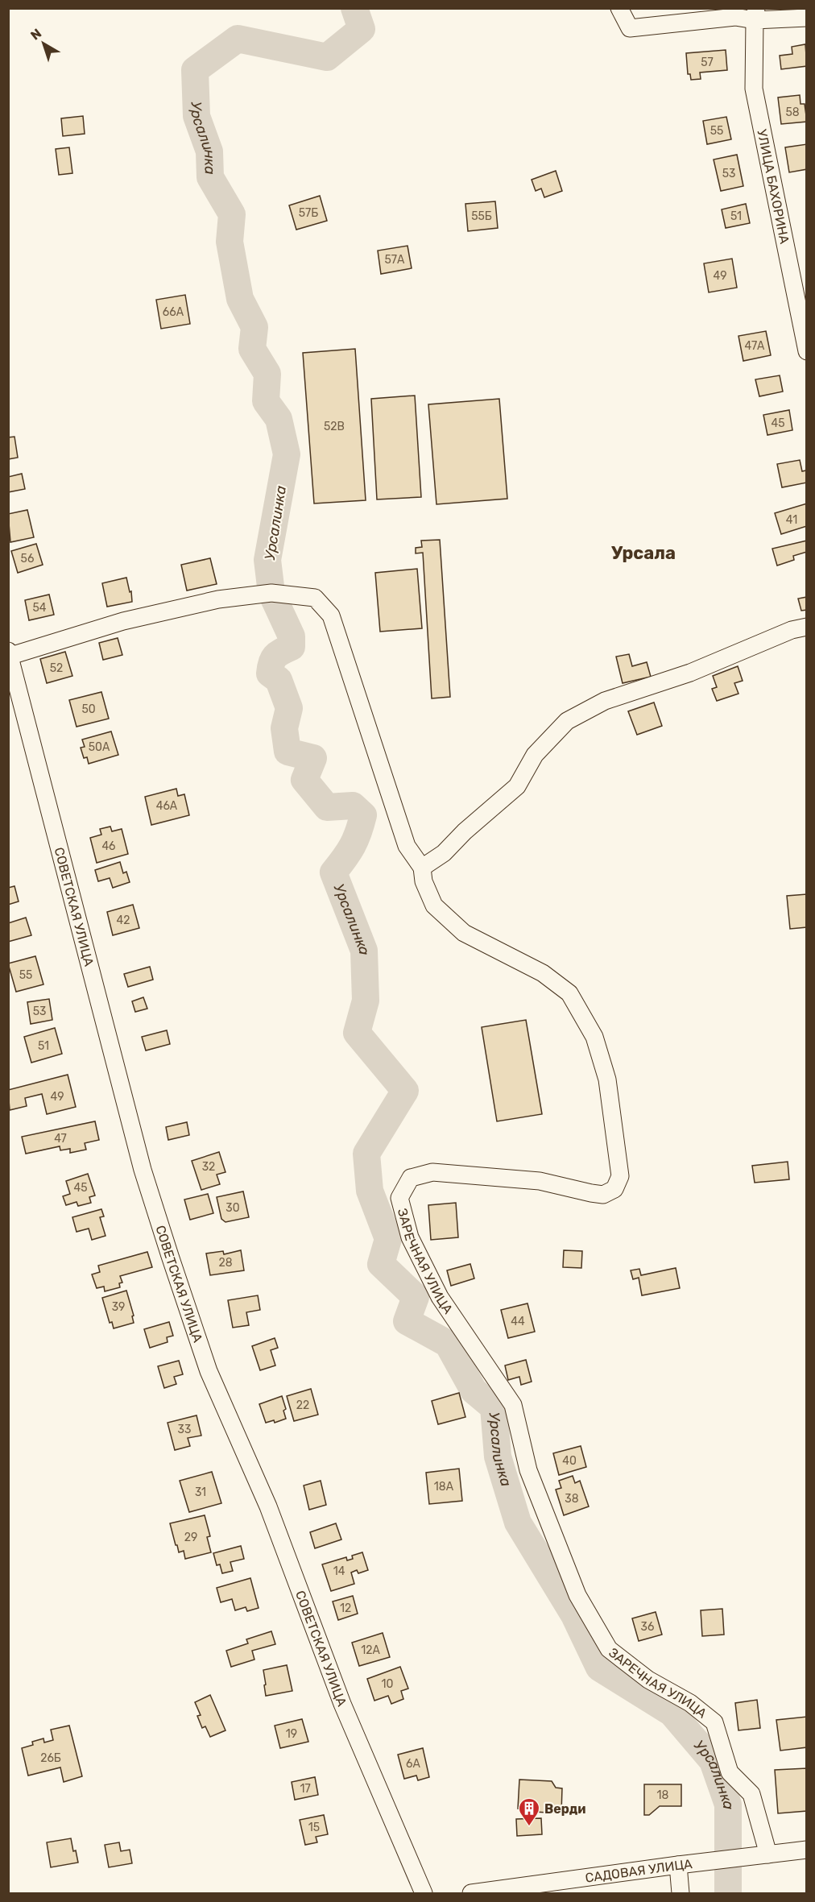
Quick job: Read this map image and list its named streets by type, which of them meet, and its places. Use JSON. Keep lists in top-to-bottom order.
{
  "streets": {
    "street": [
      "УЛИЦА БАХОРИНА",
      "СОВЕТСКАЯ УЛИЦА",
      "ЗАРЕЧНАЯ УЛИЦА",
      "САДОВАЯ УЛИЦА"
    ]
  },
  "crossings": [
    ["ЗАРЕЧНАЯ УЛИЦА", "САДОВАЯ УЛИЦА"]
  ],
  "districts": ["Урсала"],
  "water": ["Урсалинка"],
  "places": {
    "building": ["Верди"]
  },
  "house_numbers": [
    "57",
    "58",
    "55",
    "53",
    "57Б",
    "55Б",
    "51",
    "57А",
    "49",
    "66A",
    "47А",
    "45",
    "52В",
    "41",
    "56",
    "54",
    "52",
    "50",
    "50А",
    "46А",
    "46",
    "42",
    "55",
    "53",
    "51",
    "49",
    "47",
    "32",
    "45",
    "30",
    "28",
    "39",
    "44",
    "22",
    "33",
    "40",
    "18А",
    "31",
    "38",
    "29",
    "14",
    "12",
    "36",
    "12А",
    "10",
    "19",
    "26Б",
    "6А",
    "17",
    "18",
    "15"
  ],
  "north": "top left"
}
